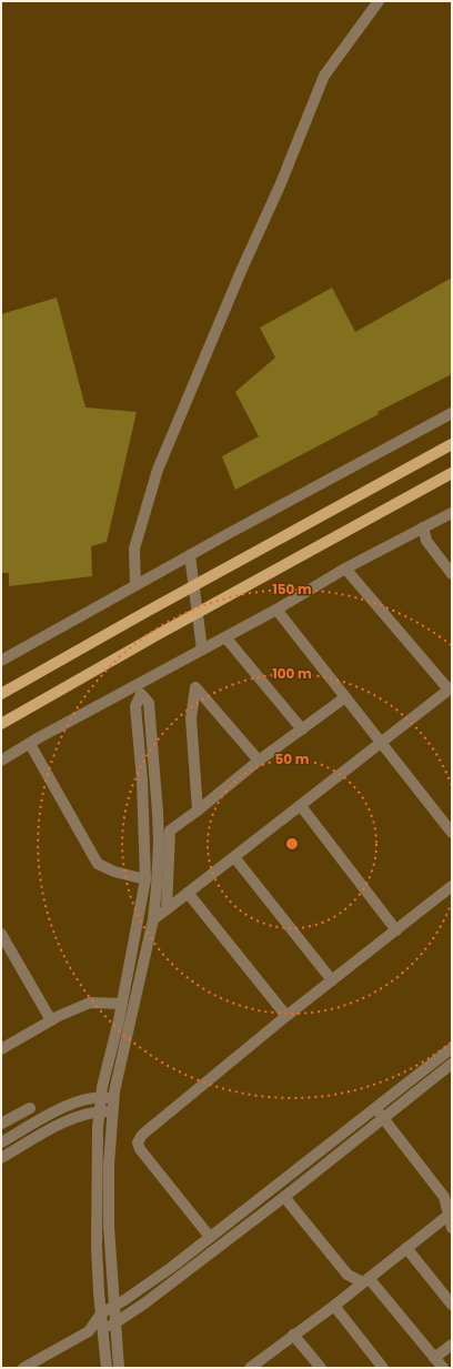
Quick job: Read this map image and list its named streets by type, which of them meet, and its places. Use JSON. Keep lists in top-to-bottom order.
{
  "rings": ["150 m", "100 m", "50 m"]
}
